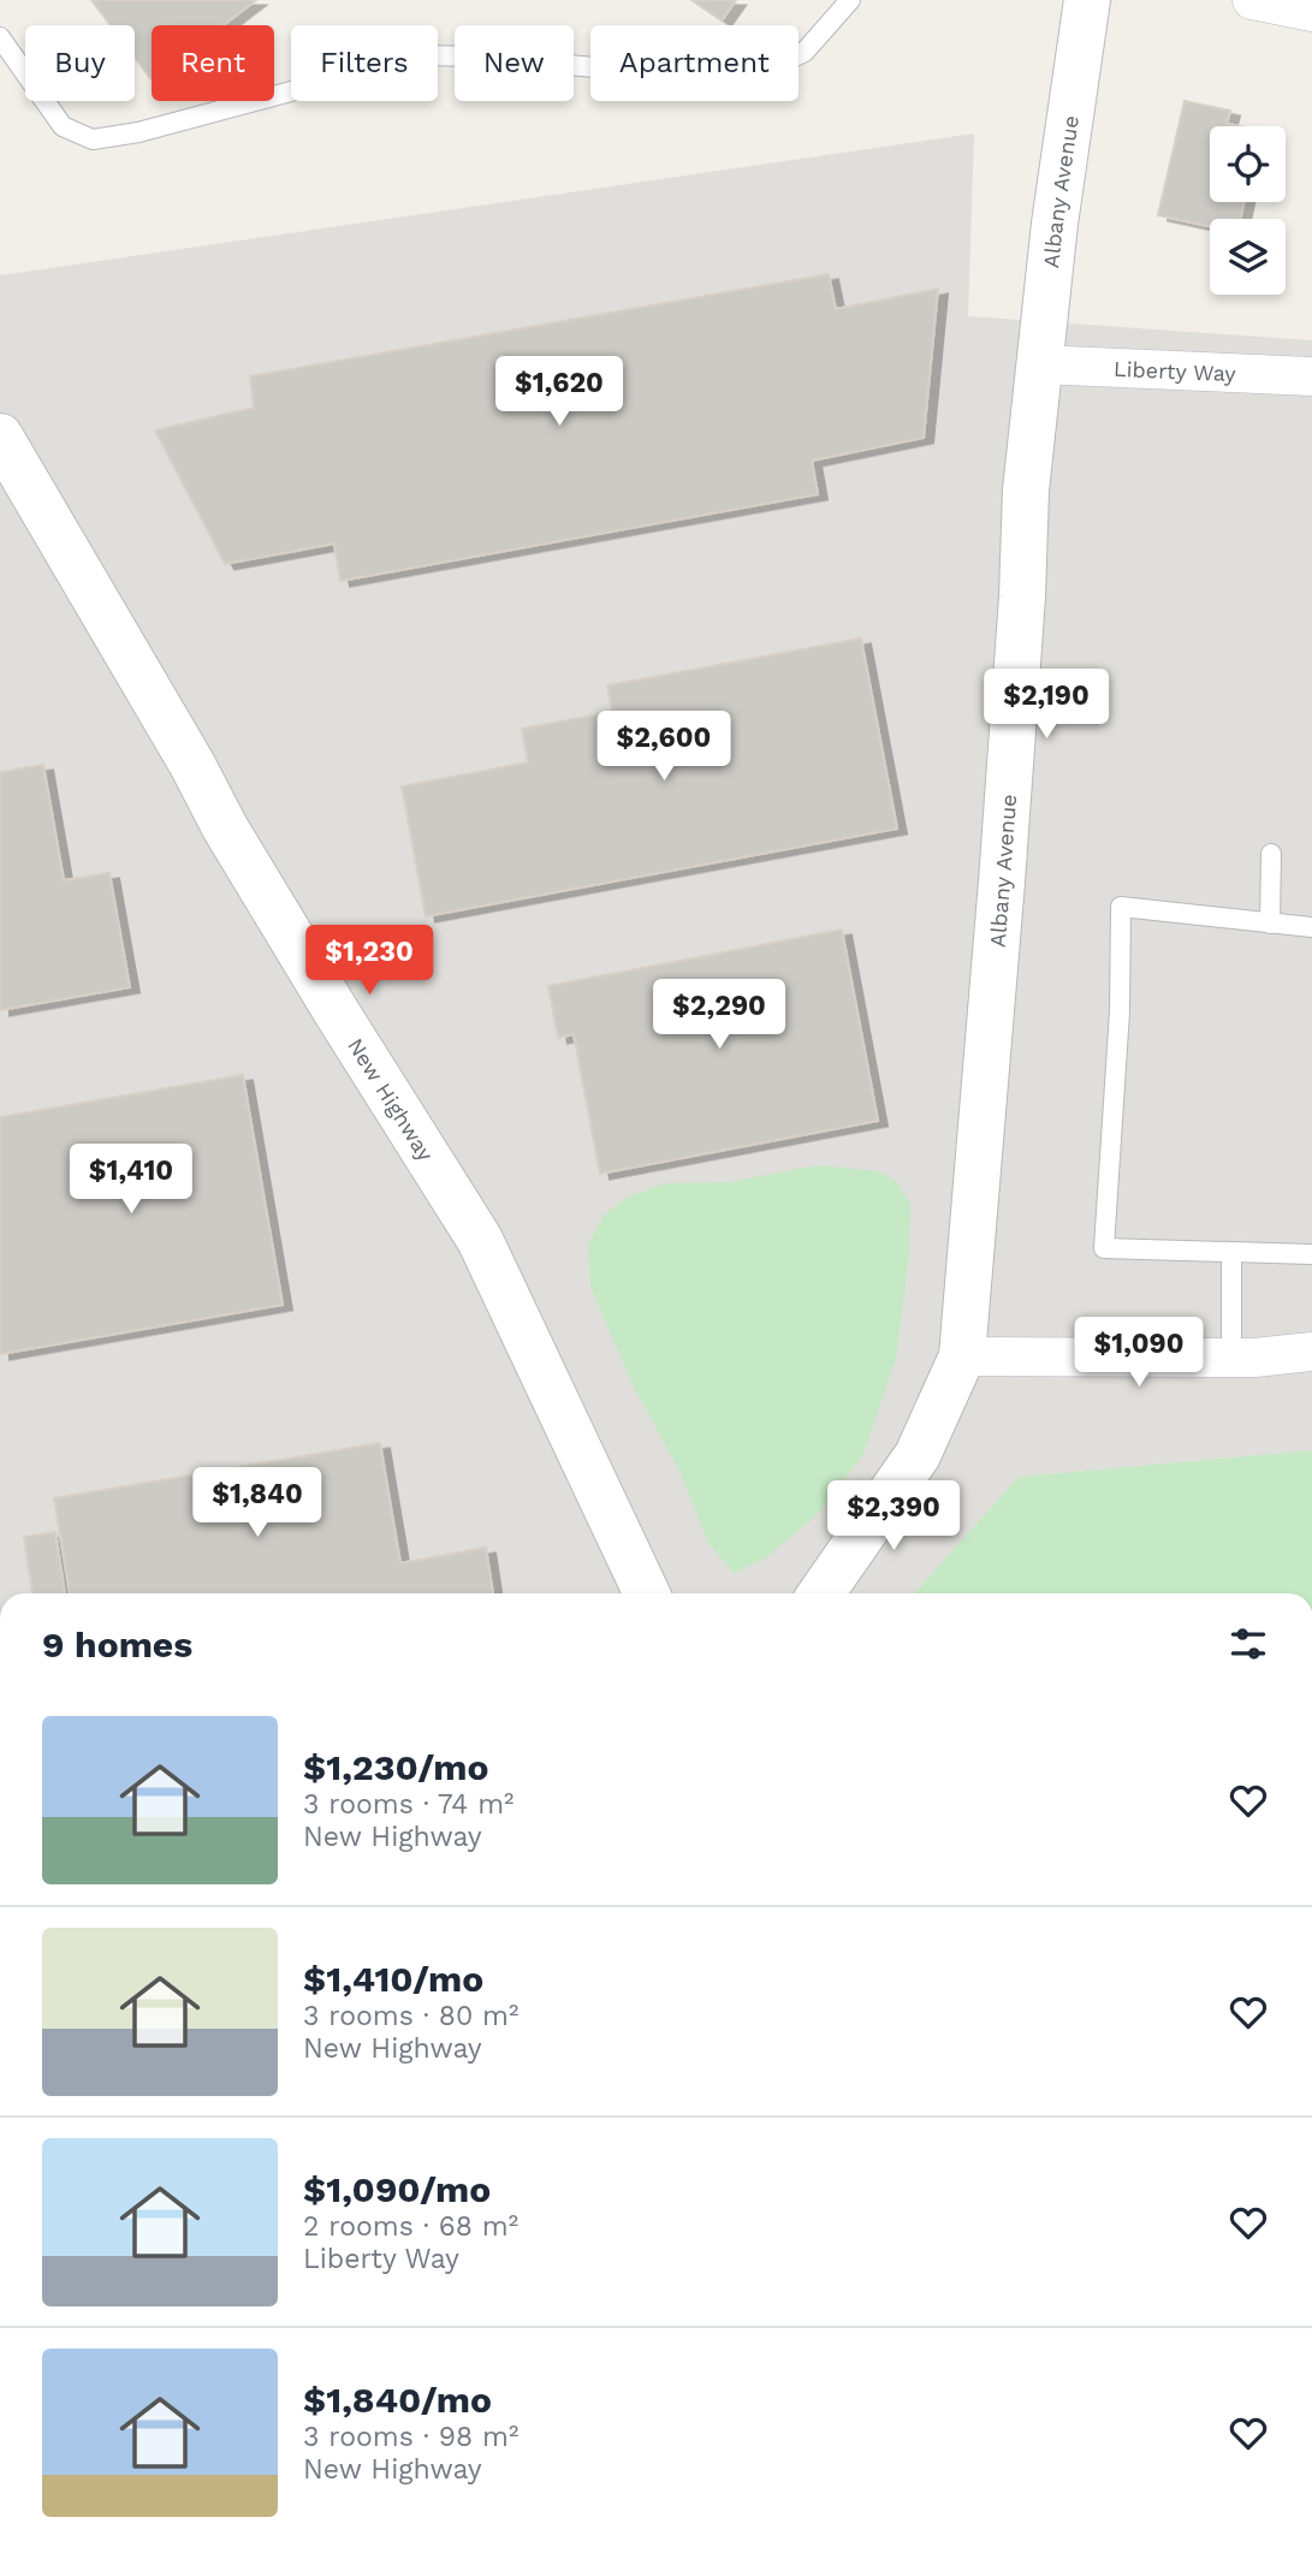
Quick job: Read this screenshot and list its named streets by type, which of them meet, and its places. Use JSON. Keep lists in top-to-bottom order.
{
  "streets": {
    "street": ["Albany Avenue", "Liberty Way", "New Highway"]
  },
  "crossings": [
    ["Albany Avenue", "Liberty Way"]
  ],
  "page": {
    "chip": [
      "Buy",
      "Rent",
      "Filters",
      "New",
      "Apartment"
    ],
    "price": [
      "$1,620",
      "$2,190",
      "$2,600",
      "$1,230",
      "$2,290",
      "$1,410",
      "$1,090",
      "$1,840",
      "$2,390"
    ],
    "heading": "9 homes",
    "list": [
      {
        "name": "$1,230/mo",
        "note": "3 rooms · 74 m² · New Highway"
      },
      {
        "name": "$1,410/mo",
        "note": "3 rooms · 80 m² · New Highway"
      },
      {
        "name": "$1,090/mo",
        "note": "2 rooms · 68 m² · Liberty Way"
      },
      {
        "name": "$1,840/mo",
        "note": "3 rooms · 98 m² · New Highway"
      }
    ]
  }
}
